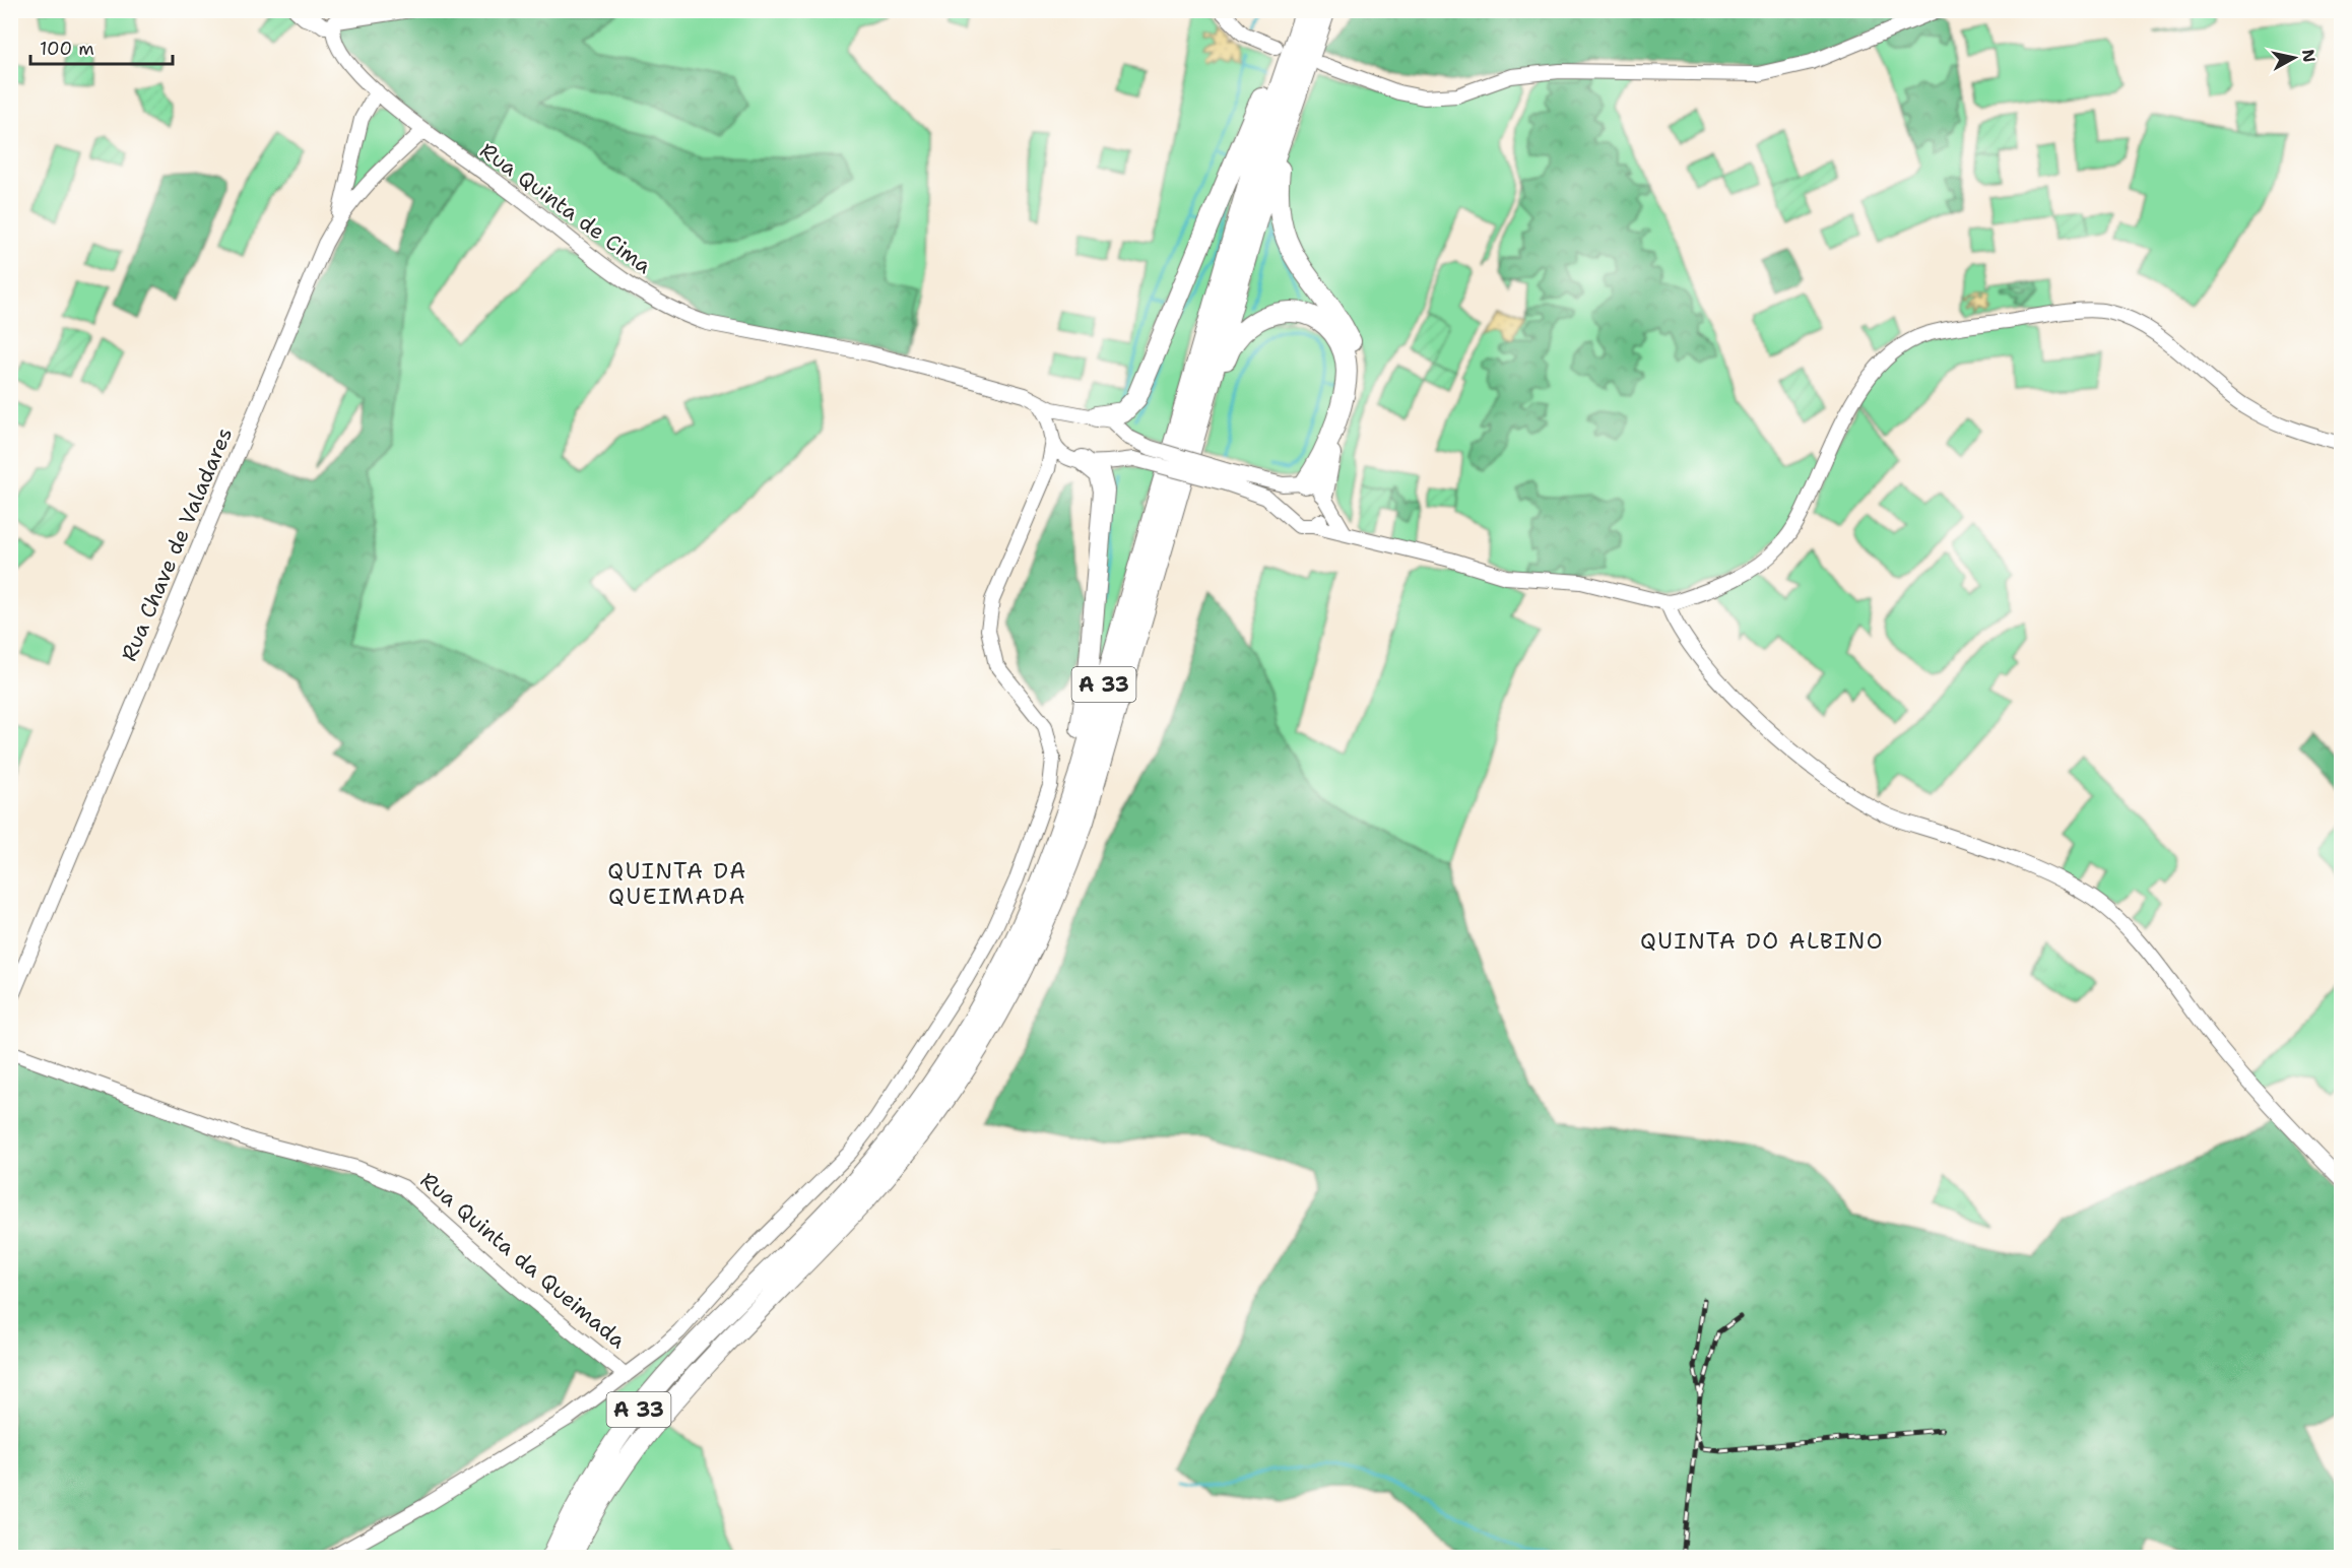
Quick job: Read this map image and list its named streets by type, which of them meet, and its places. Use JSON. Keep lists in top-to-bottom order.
{
  "streets": {
    "highway": ["A 33"],
    "street": ["Rua Quinta de Cima", "Rua Chave de Valadares", "Rua Quinta da Queimada"]
  },
  "crossings": [
    ["Rua Quinta de Cima", "Rua Chave de Valadares"]
  ],
  "districts": ["QUINTA DA QUEIMADA", "QUINTA DO ALBINO"],
  "scale_bar": "100 m",
  "north": "right"
}
